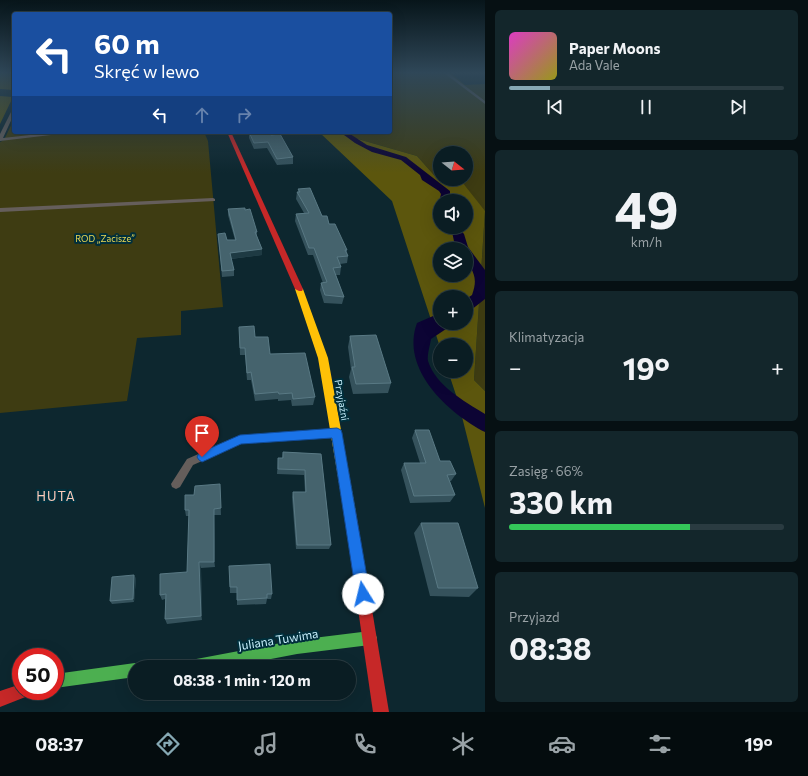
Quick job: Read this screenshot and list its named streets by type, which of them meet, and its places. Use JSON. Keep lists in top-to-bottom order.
{
  "streets": {
    "main road": ["Przyjaźni", "Juliana Tuwima"]
  },
  "crossings": [
    ["Przyjaźni", "Juliana Tuwima"]
  ],
  "districts": ["HUTA"],
  "parks": ["ROD „Zacisze”"],
  "north": "right",
  "page": {
    "turn": ["60 m", "Skręć w lewo"],
    "song": ["Paper Moons", "Ada Vale"],
    "map_buttons": ["+", "−"],
    "tile": [
      ["49", "km/h"],
      "Klimatyzacja",
      ["Zasięg · 66%", "330 km"],
      ["Przyjazd", "08:38"]
    ],
    "heat": ["−", "19°", "+"],
    "limit": "50",
    "trip": "08:38 · 1 min · 120 m",
    "tabs": ["08:37", "19°"]
  }
}
